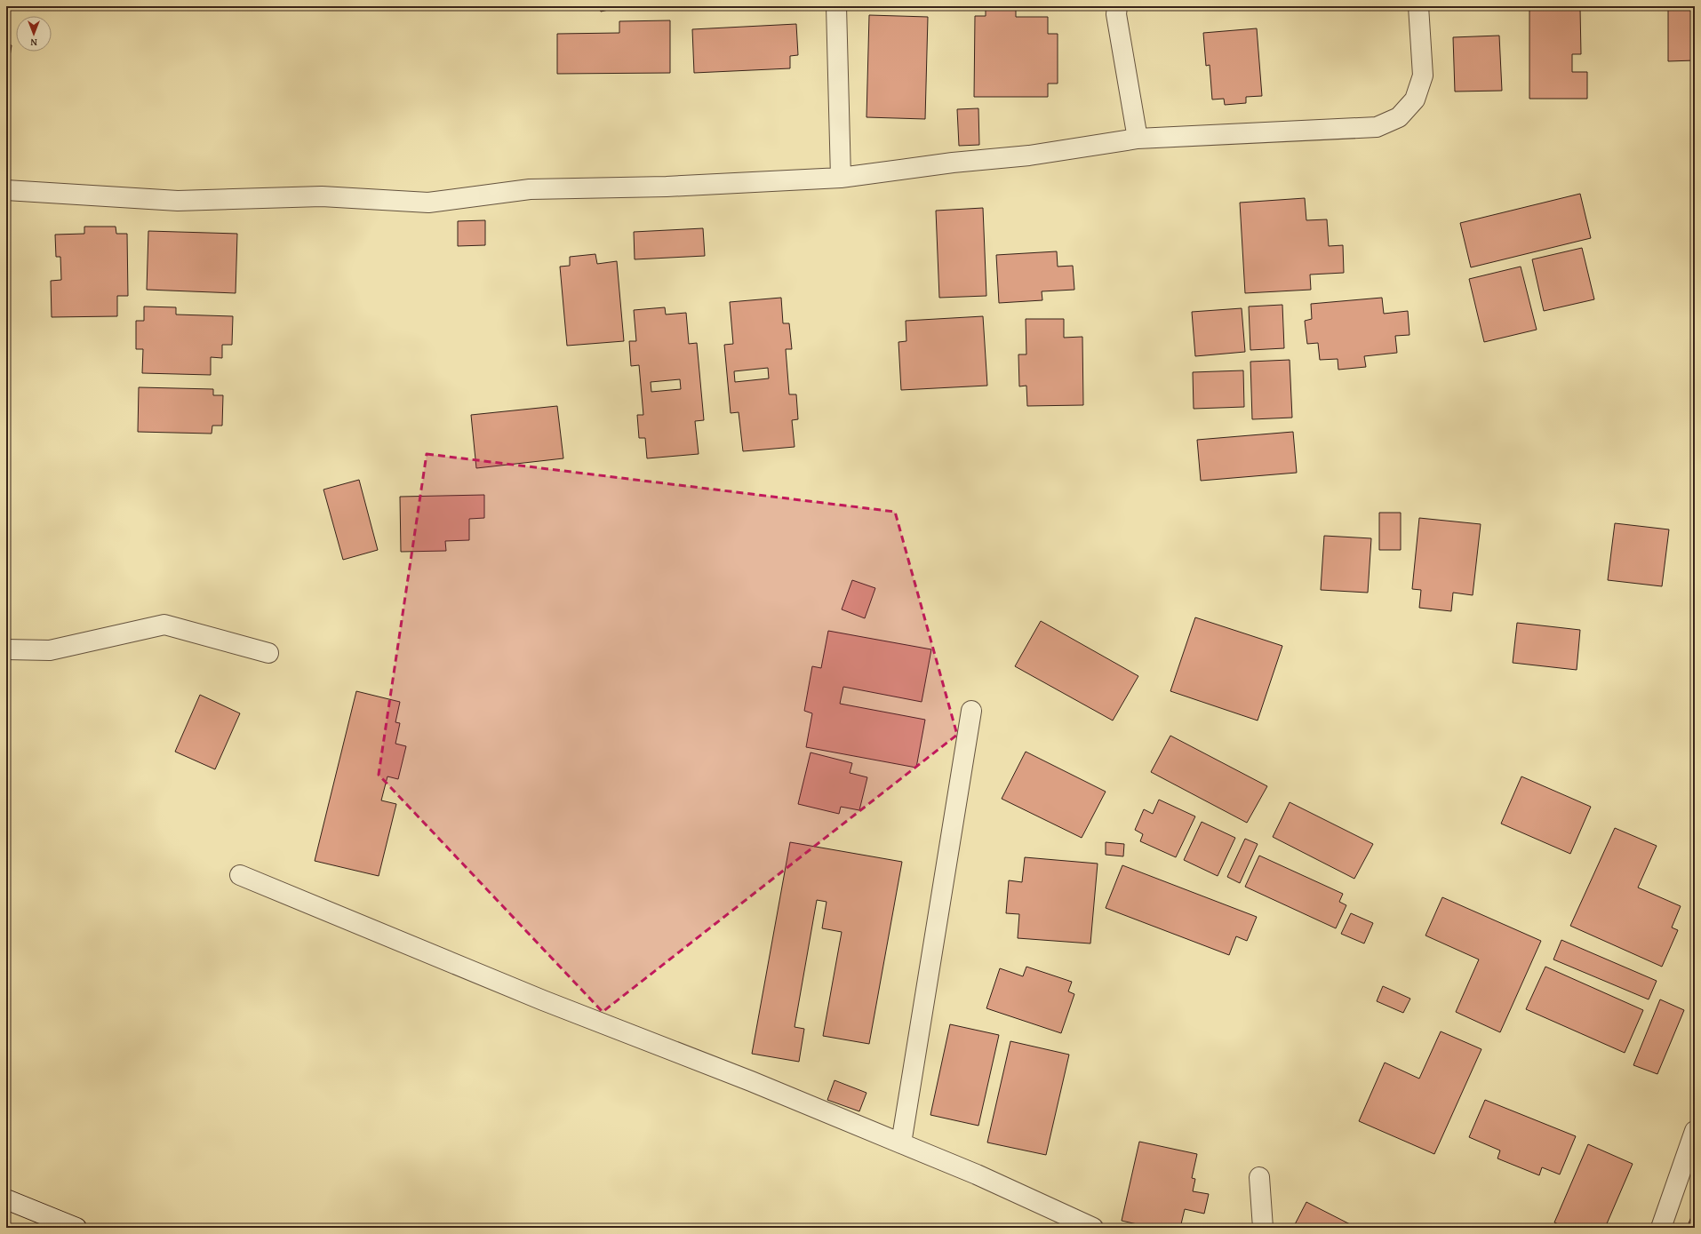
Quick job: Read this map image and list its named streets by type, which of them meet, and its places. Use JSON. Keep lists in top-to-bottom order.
{
  "north": "bottom"
}
